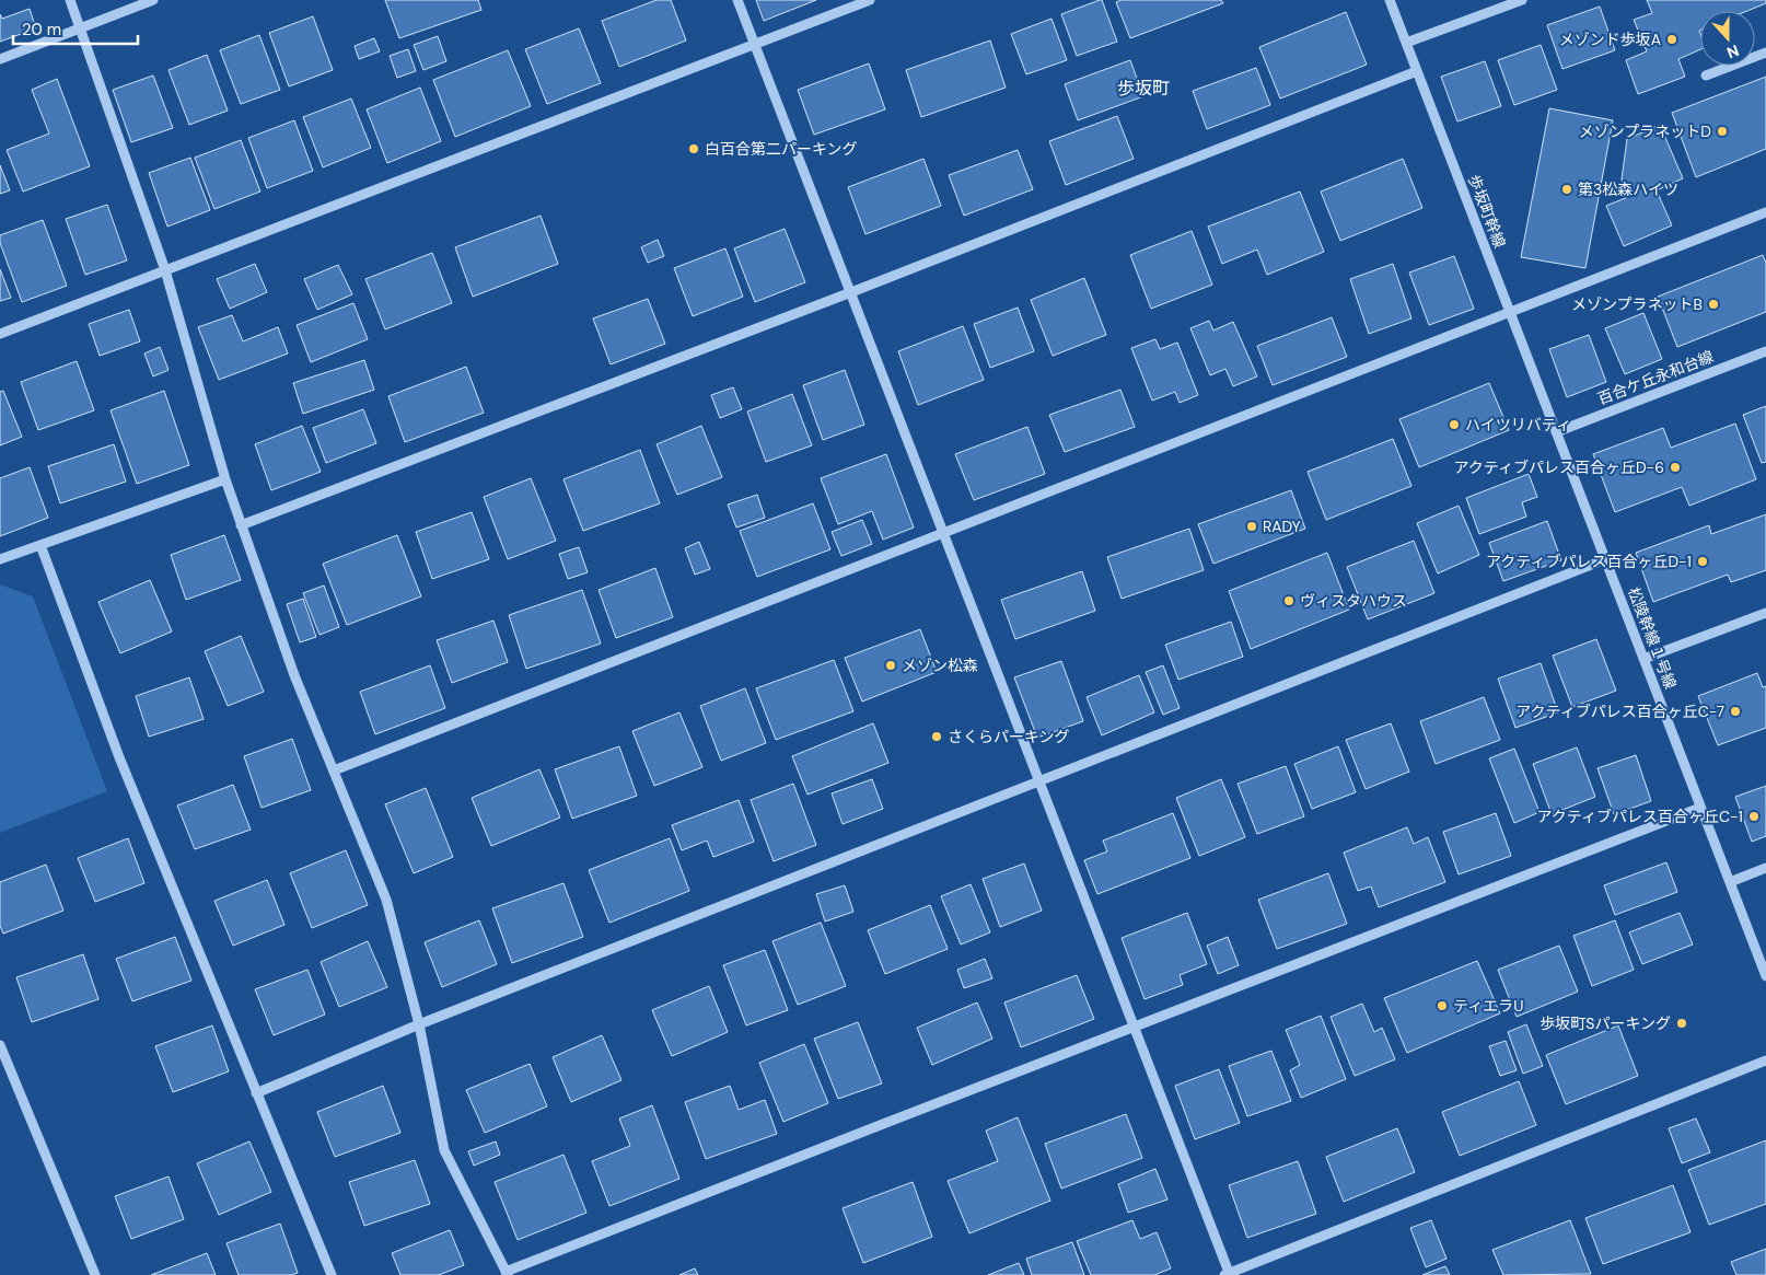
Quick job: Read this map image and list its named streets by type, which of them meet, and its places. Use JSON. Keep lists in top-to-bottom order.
{
  "streets": {
    "street": ["歩坂町幹線", "百合ケ丘永和台線", "松陵幹線１号線"]
  },
  "crossings": [
    ["歩坂町幹線", "百合ケ丘永和台線"],
    ["歩坂町幹線", "松陵幹線１号線"],
    ["百合ケ丘永和台線", "松陵幹線１号線"]
  ],
  "districts": ["歩坂町"],
  "places": [
    "メゾンド歩坂A",
    "メゾンプラネットD",
    "白百合第二パーキング",
    "第3松森ハイツ",
    "メゾンプラネットB",
    "ハイツリバティ",
    "アクティブパレス百合ヶ丘D-6",
    "RADY",
    "アクティブパレス百合ヶ丘D-1",
    "ヴィスタハウス",
    "メゾン松森",
    "アクティブパレス百合ヶ丘C-7",
    "さくらパーキング",
    "アクティブパレス百合ヶ丘C-1",
    "ティエラU",
    "歩坂町Sパーキング"
  ],
  "scale_bar": "20 m",
  "north": "bottom"
}
